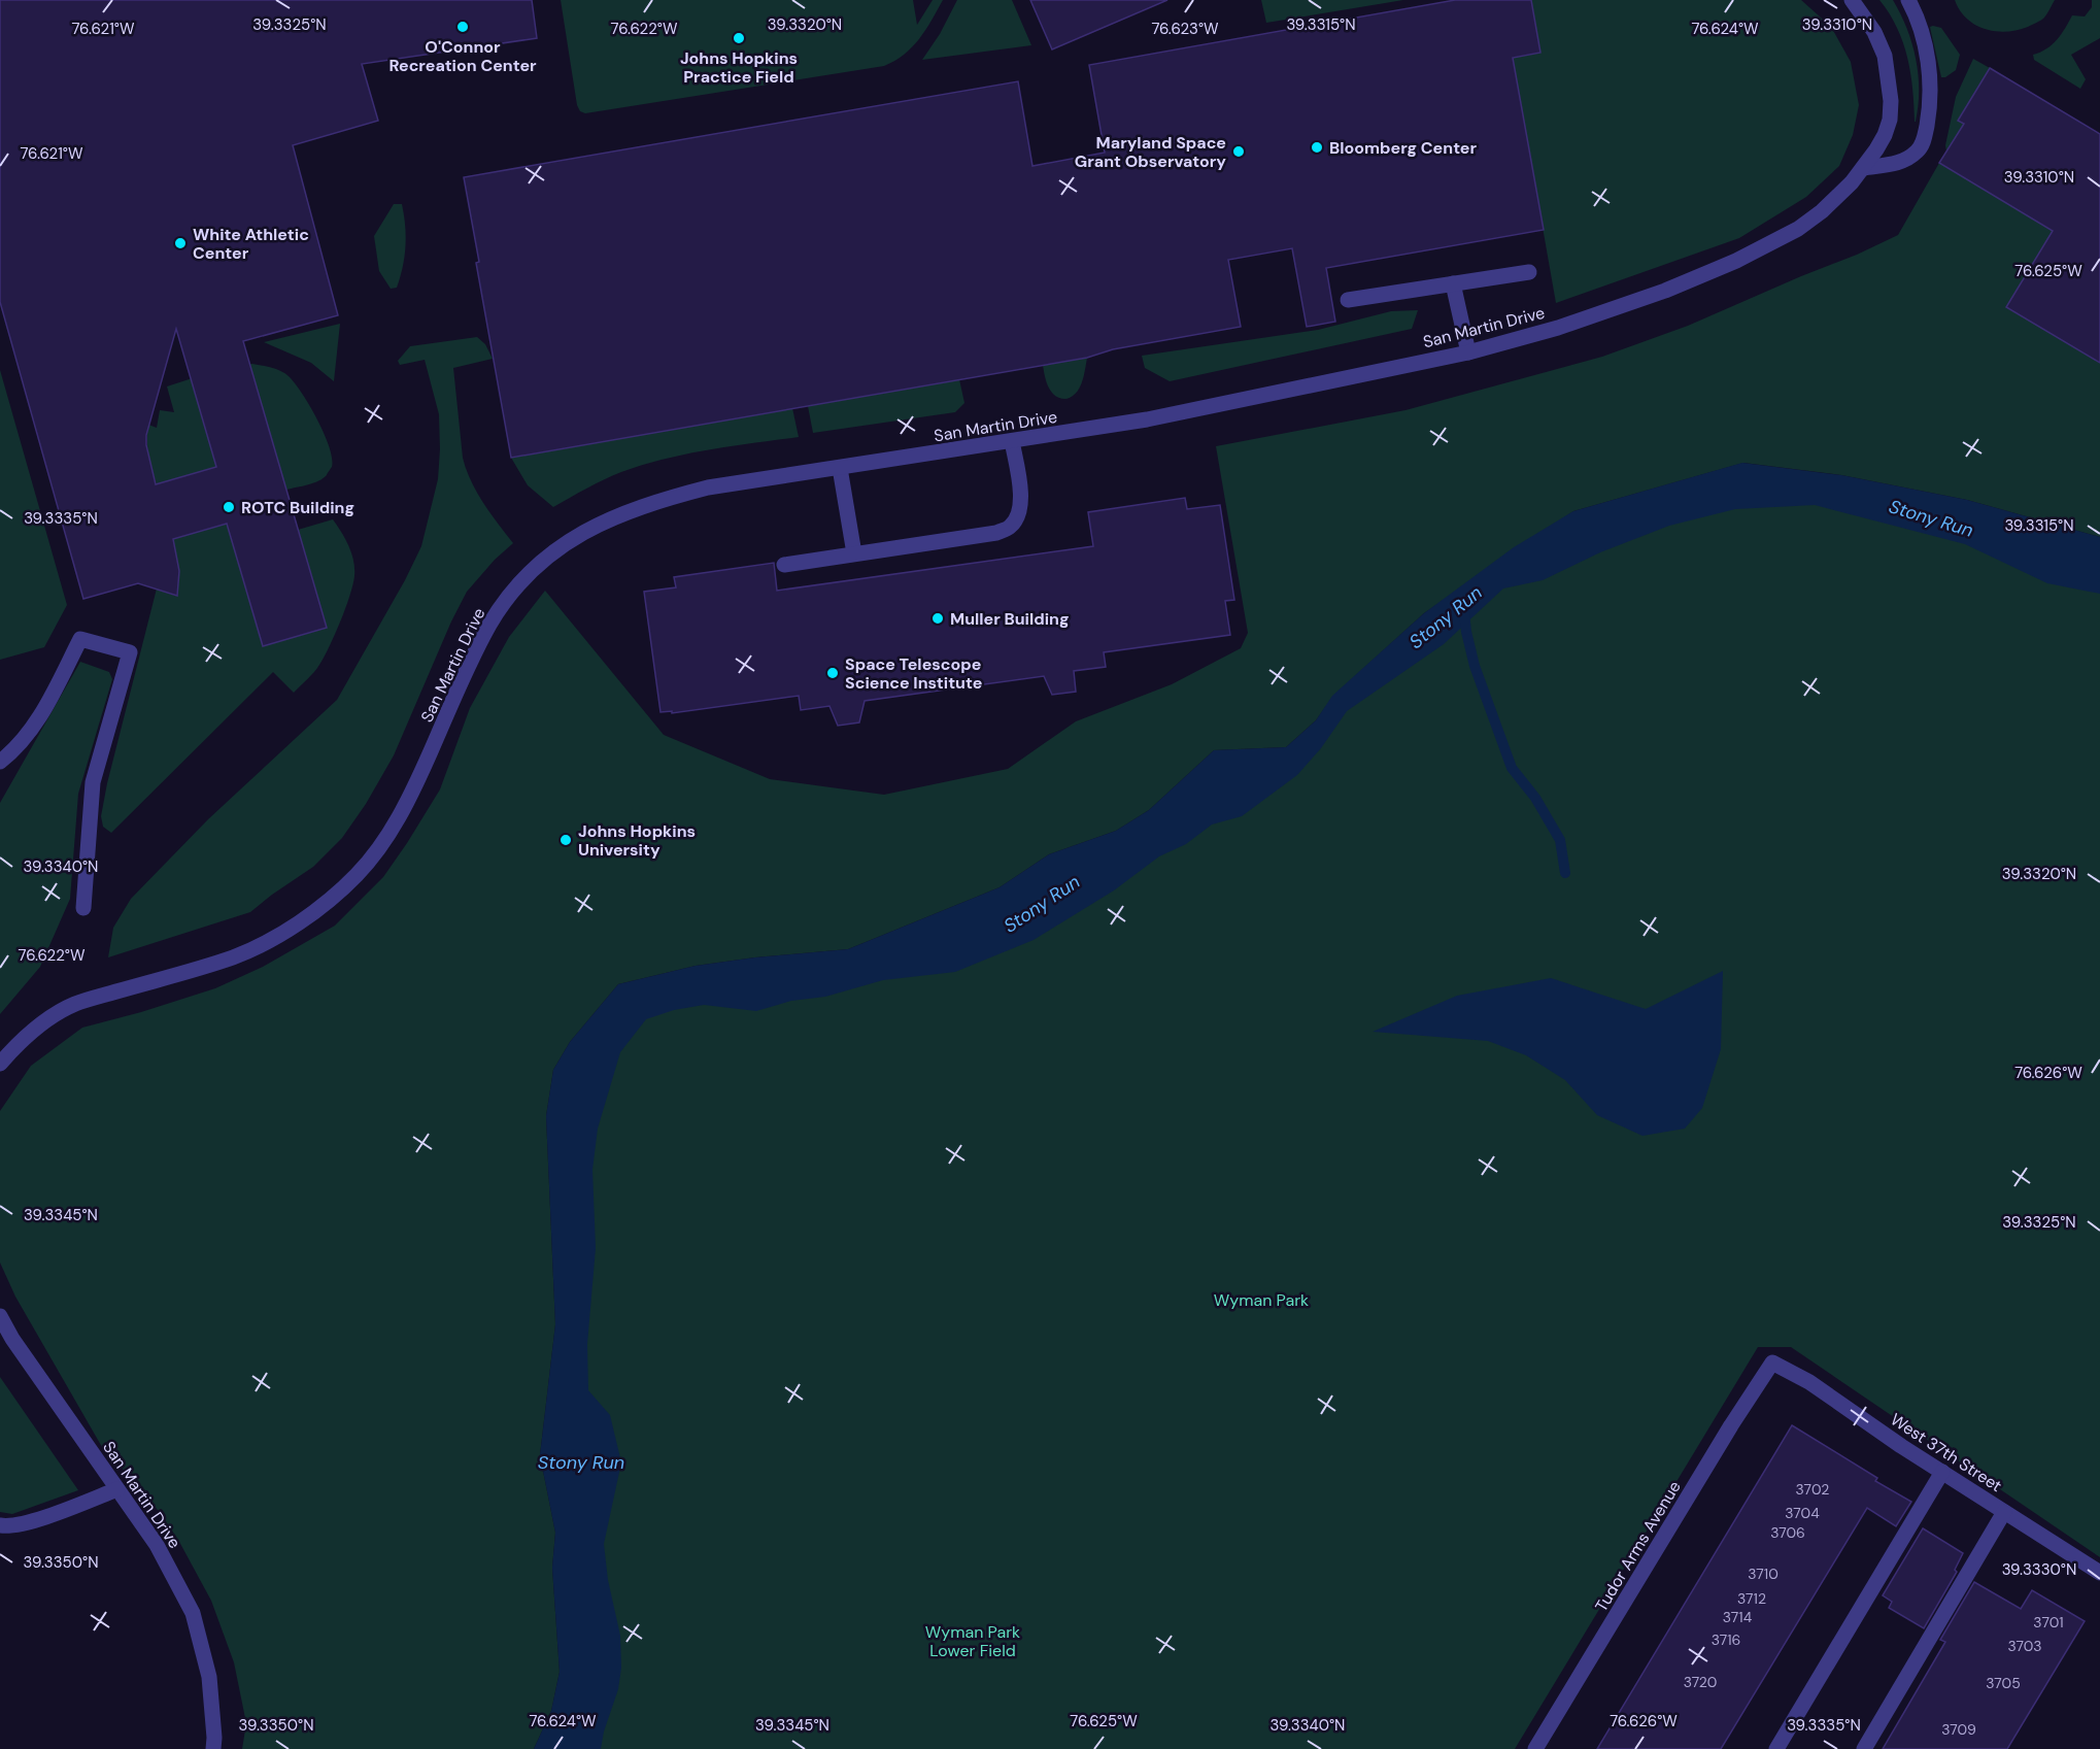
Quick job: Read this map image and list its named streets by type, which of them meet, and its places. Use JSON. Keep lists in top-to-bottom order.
{
  "streets": {
    "street": ["San Martin Drive", "West 37th Street", "Tudor Arms Avenue"]
  },
  "crossings": [
    ["West 37th Street", "Tudor Arms Avenue"]
  ],
  "water": ["Stony Run"],
  "parks": ["Wyman Park", "Wyman Park Lower Field"],
  "places": [
    "O'Connor Recreation Center",
    "Johns Hopkins Practice Field",
    "Bloomberg Center",
    "Maryland Space Grant Observatory",
    "White Athletic Center",
    "ROTC Building",
    "Muller Building",
    "Space Telescope Science Institute",
    "Johns Hopkins University"
  ],
  "house_numbers": [
    "3702",
    "3704",
    "3706",
    "3710",
    "3712",
    "3714",
    "3701",
    "3716",
    "3703",
    "3720",
    "3705",
    "3709"
  ],
  "coordinates": [
    "39.3325°N",
    "39.3320°N",
    "39.3315°N",
    "39.3310°N",
    "76.621°W",
    "76.622°W",
    "76.623°W",
    "76.624°W",
    "76.625°W",
    "39.3335°N",
    "39.3340°N",
    "76.626°W",
    "39.3345°N",
    "39.3350°N",
    "39.3330°N"
  ]
}
